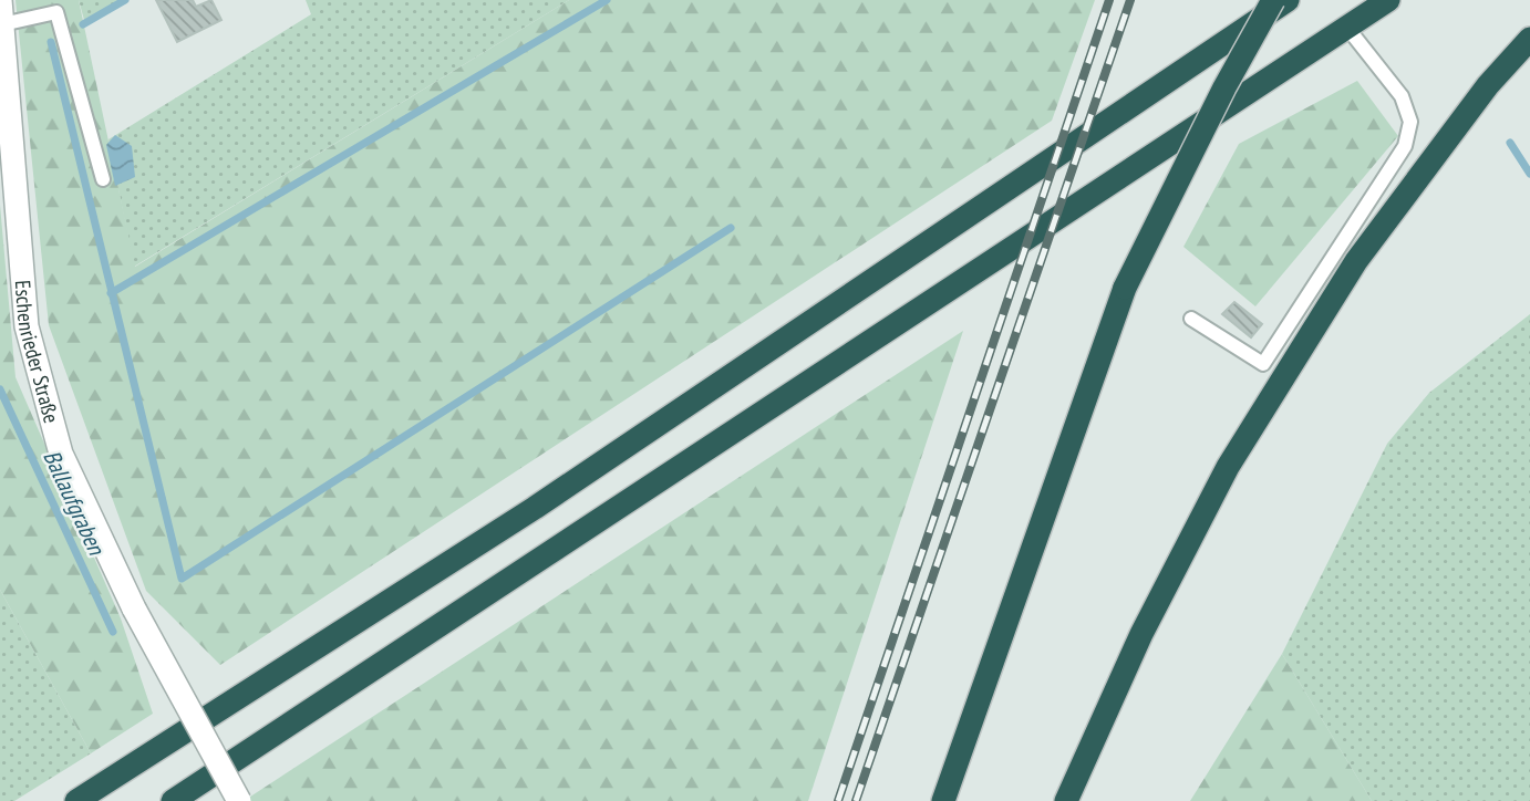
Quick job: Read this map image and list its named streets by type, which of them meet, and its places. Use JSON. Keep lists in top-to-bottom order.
{
  "streets": {
    "street": ["Eschenrieder Straße"]
  },
  "water": ["Ballaufgraben"]
}
